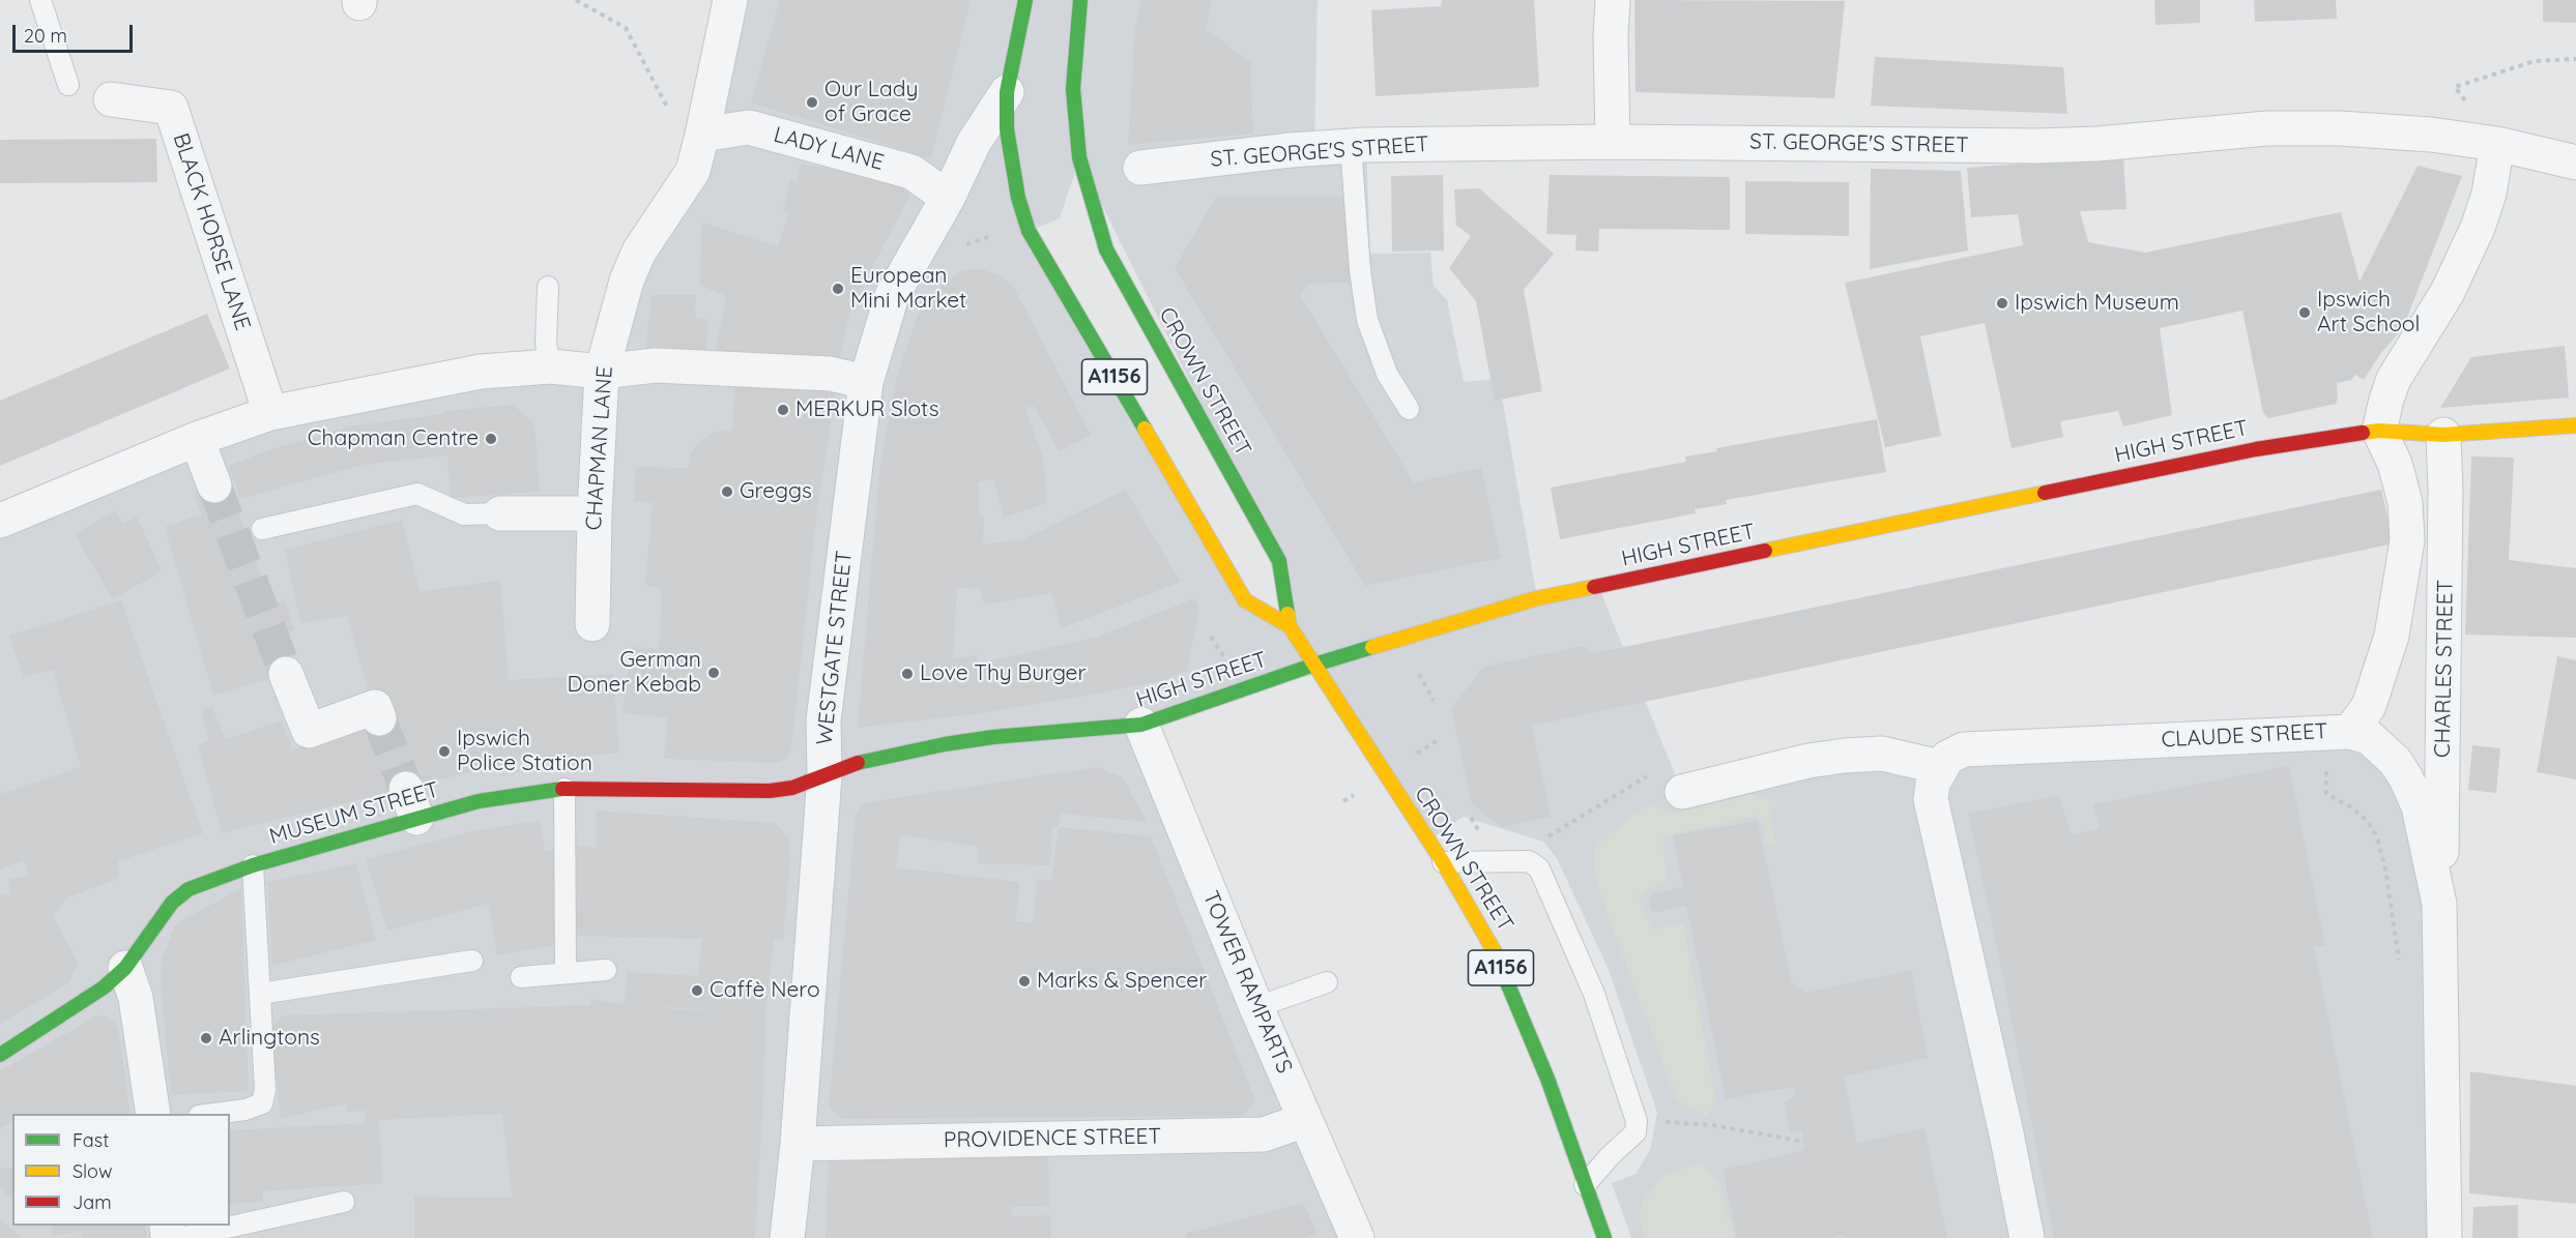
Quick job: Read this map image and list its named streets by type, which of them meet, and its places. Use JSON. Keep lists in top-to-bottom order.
{
  "streets": {
    "street": [
      "ST. GEORGE'S STREET",
      "LADY LANE",
      "BLACK HORSE LANE",
      "A1156",
      "CROWN STREET",
      "HIGH STREET",
      "CHAPMAN LANE",
      "WESTGATE STREET",
      "CHARLES STREET",
      "CLAUDE STREET",
      "MUSEUM STREET",
      "TOWER RAMPARTS",
      "PROVIDENCE STREET"
    ]
  },
  "crossings": [
    ["LADY LANE", "CHAPMAN LANE"],
    ["LADY LANE", "WESTGATE STREET"],
    ["A1156", "CROWN STREET"],
    ["A1156", "WESTGATE STREET"],
    ["CROWN STREET", "HIGH STREET"],
    ["CROWN STREET", "WESTGATE STREET"],
    ["HIGH STREET", "WESTGATE STREET"],
    ["HIGH STREET", "CHARLES STREET"],
    ["HIGH STREET", "CLAUDE STREET"],
    ["HIGH STREET", "MUSEUM STREET"],
    ["HIGH STREET", "TOWER RAMPARTS"],
    ["WESTGATE STREET", "MUSEUM STREET"],
    ["WESTGATE STREET", "PROVIDENCE STREET"],
    ["CHARLES STREET", "CLAUDE STREET"],
    ["TOWER RAMPARTS", "PROVIDENCE STREET"]
  ],
  "places": [
    "Our Lady of Grace",
    "European Mini Market",
    "Ipswich Museum",
    "Ipswich Art School",
    "MERKUR Slots",
    "Chapman Centre",
    "Greggs",
    "German Doner Kebab",
    "Love Thy Burger",
    "Ipswich Police Station",
    "Marks & Spencer",
    "Caffè Nero",
    "Arlingtons"
  ],
  "legend": ["Fast", "Slow", "Jam"],
  "scale_bar": "20 m"
}
